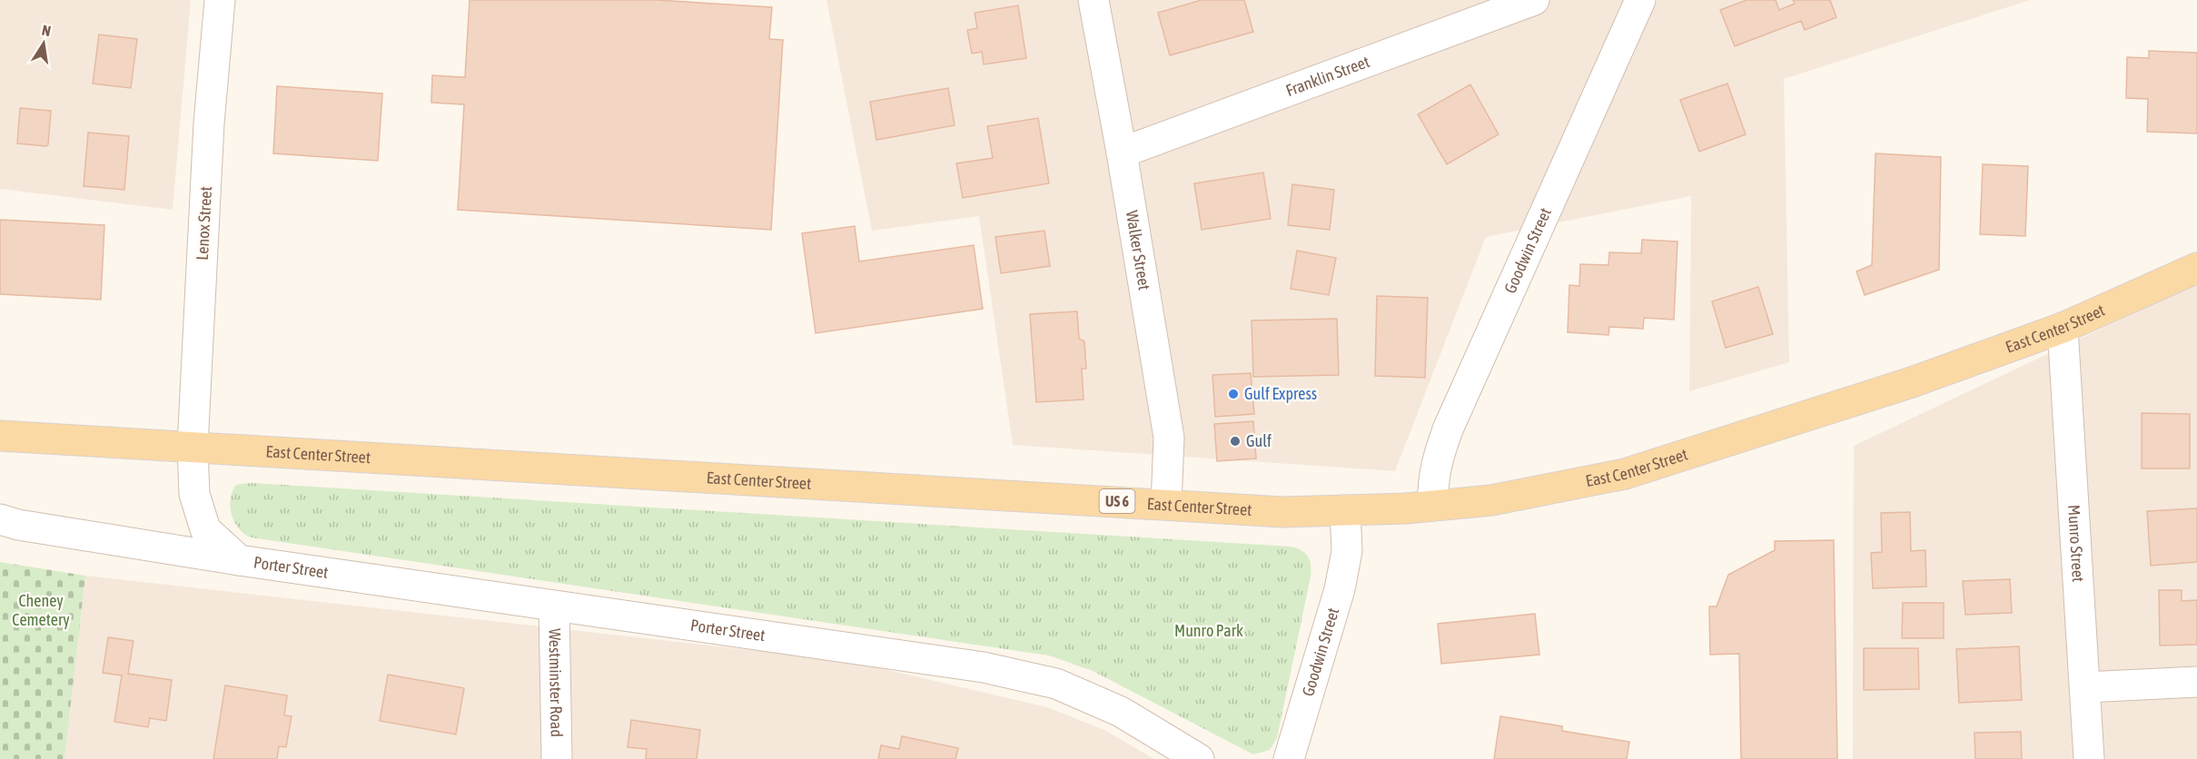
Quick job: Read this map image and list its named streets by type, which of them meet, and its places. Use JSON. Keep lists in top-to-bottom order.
{
  "streets": {
    "main road": ["East Center Street", "US 6"],
    "street": [
      "Franklin Street",
      "Lenox Street",
      "Goodwin Street",
      "Walker Street",
      "Munro Street",
      "Porter Street",
      "Westminster Road"
    ]
  },
  "crossings": [
    ["Franklin Street", "Walker Street"],
    ["Lenox Street", "East Center Street"],
    ["Lenox Street", "Porter Street"],
    ["Goodwin Street", "East Center Street"],
    ["Walker Street", "East Center Street"],
    ["East Center Street", "Munro Street"],
    ["East Center Street", "Porter Street"],
    ["Porter Street", "Westminster Road"]
  ],
  "parks": ["Cheney Cemetery", "Munro Park"],
  "places": ["Gulf Express", "Gulf"],
  "north": "top"
}
